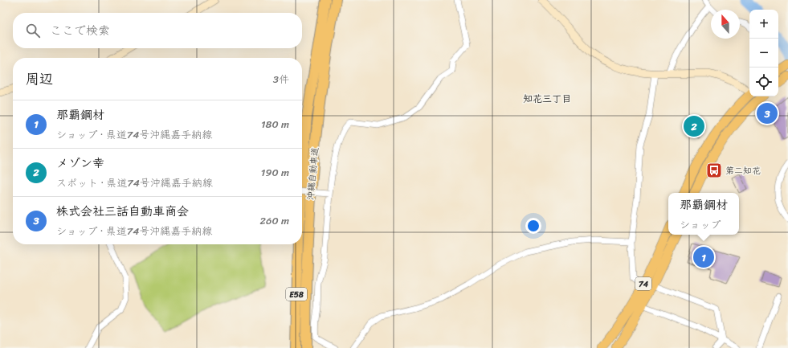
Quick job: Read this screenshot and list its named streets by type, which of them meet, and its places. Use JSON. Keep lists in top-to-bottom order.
{
  "streets": {
    "highway": ["沖縄自動車道", "E58"],
    "main road": ["74"]
  },
  "districts": ["知花三丁目"],
  "places": {
    "bus stop": ["第二知花"]
  },
  "north": "top",
  "page": {
    "map_buttons": ["+", "−"],
    "search": "ここで検索",
    "heading": ["周辺", "3件"],
    "list": [
      {
        "mark": "1",
        "name": "那覇鋼材",
        "note": "ショップ · 県道74号沖縄嘉手納線",
        "value": "180 m"
      },
      {
        "mark": "2",
        "name": "メゾン幸",
        "note": "スポット · 県道74号沖縄嘉手納線",
        "value": "190 m"
      },
      {
        "mark": "3",
        "name": "株式会社三話自動車商会",
        "note": "ショップ · 県道74号沖縄嘉手納線",
        "value": "260 m"
      }
    ],
    "pins": ["3", "2", "1"],
    "popup": ["那覇鋼材", "ショップ"]
  }
}
